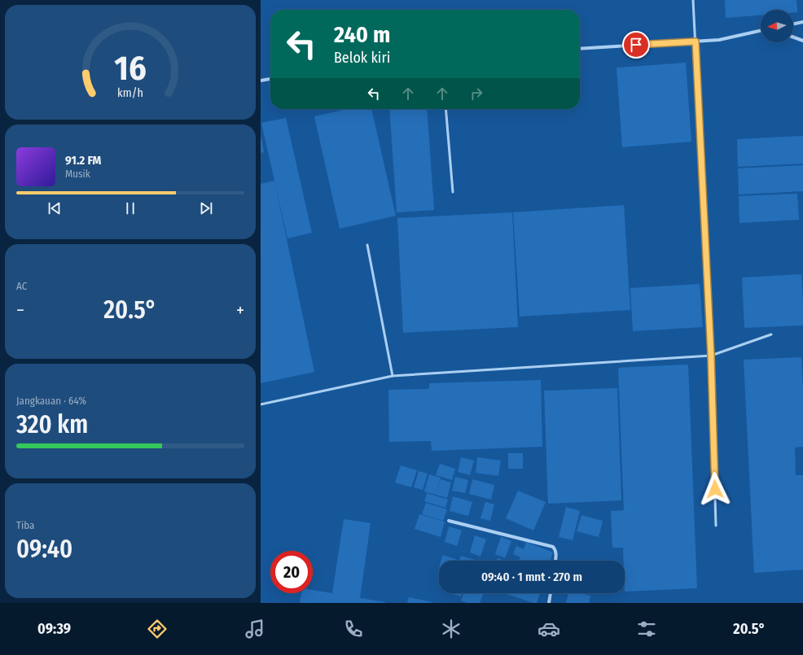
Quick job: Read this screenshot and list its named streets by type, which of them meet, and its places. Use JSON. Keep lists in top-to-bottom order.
{
  "north": "left",
  "page": {
    "turn": ["240 m", "Belok kiri"],
    "song": ["91.2 FM", "Musik"],
    "tile": [
      "AC",
      ["Jangkauan · 64%", "320 km"],
      ["Tiba", "09:40"]
    ],
    "heat": ["−", "20.5°", "+"],
    "limit": "20",
    "trip": "09:40 · 1 mnt · 270 m",
    "tabs": ["09:39", "20.5°"],
    "gauge": ["16", "km/h"]
  }
}
